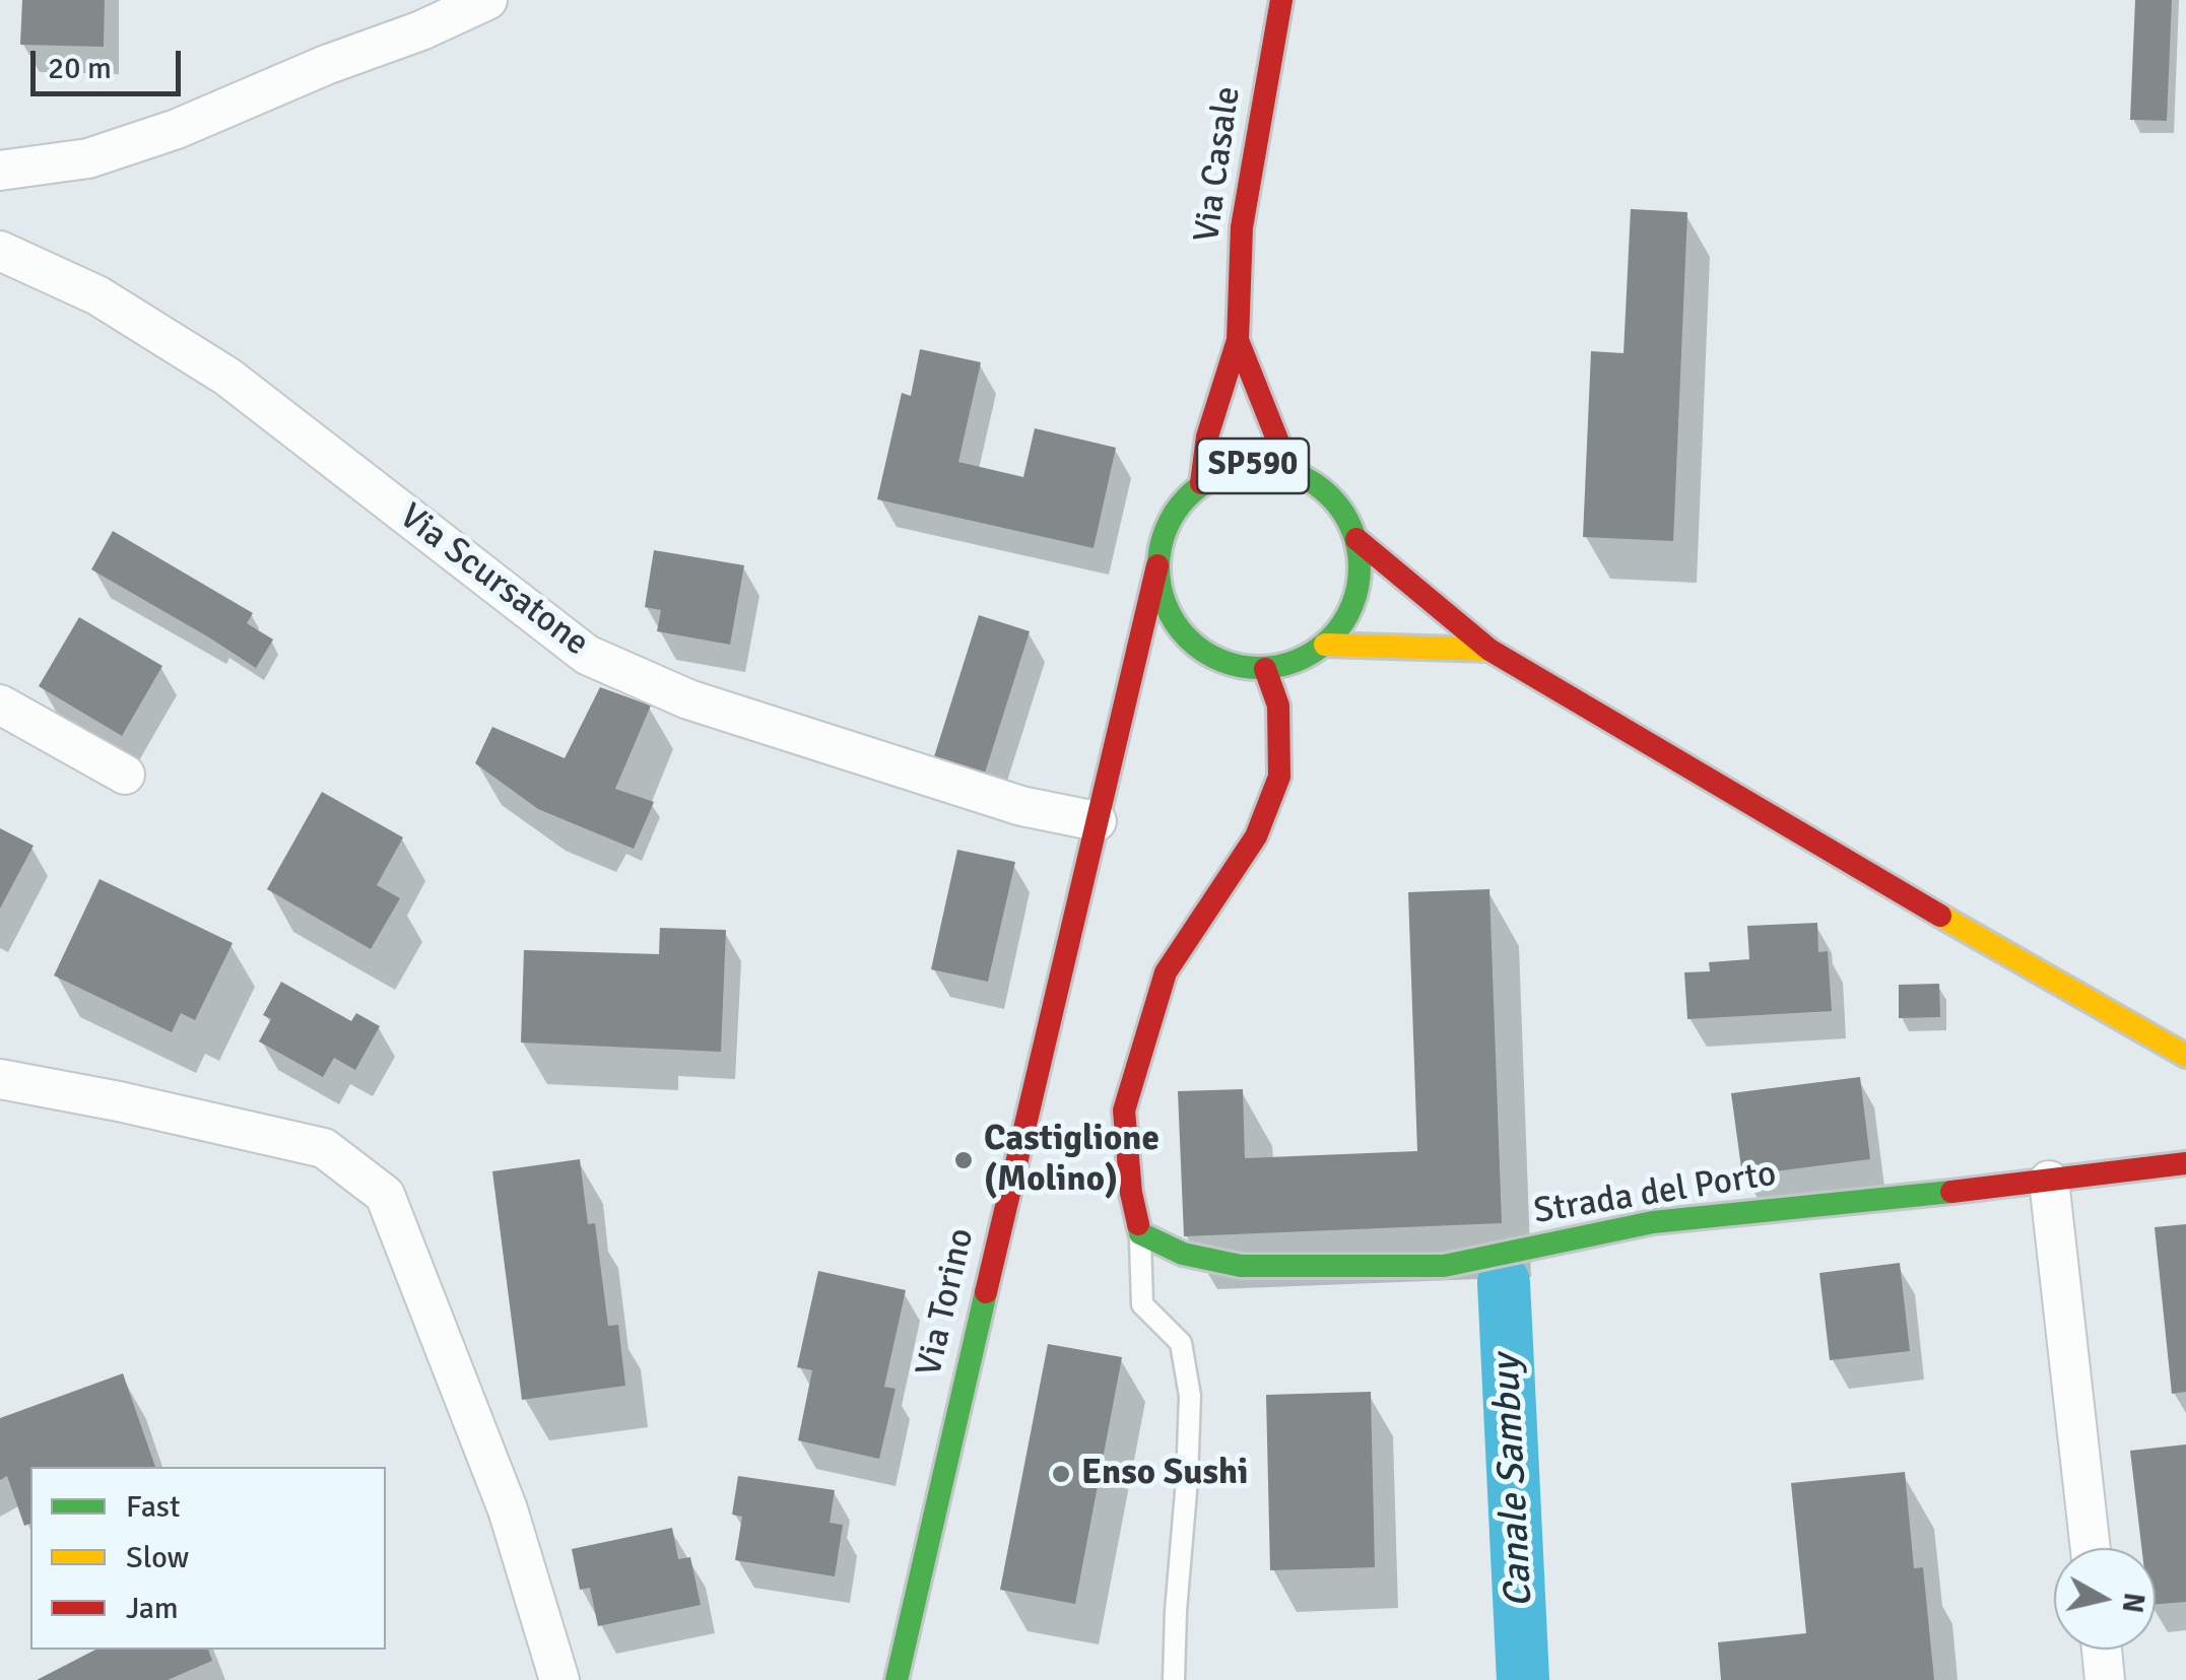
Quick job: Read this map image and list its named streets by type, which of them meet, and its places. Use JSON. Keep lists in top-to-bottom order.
{
  "streets": {
    "main road": [
      "Via Casale",
      "SP590",
      "Strada del Porto",
      "Via Torino"
    ],
    "street": ["Via Scursatone"]
  },
  "crossings": [
    ["Via Casale", "SP590"],
    ["SP590", "Via Torino"],
    ["Via Scursatone", "Via Torino"]
  ],
  "water": ["Canale Sambuy"],
  "places": ["Castiglione (Molino)", "Enso Sushi"],
  "legend": ["Fast", "Slow", "Jam"],
  "scale_bar": "20 m",
  "north": "right"
}
